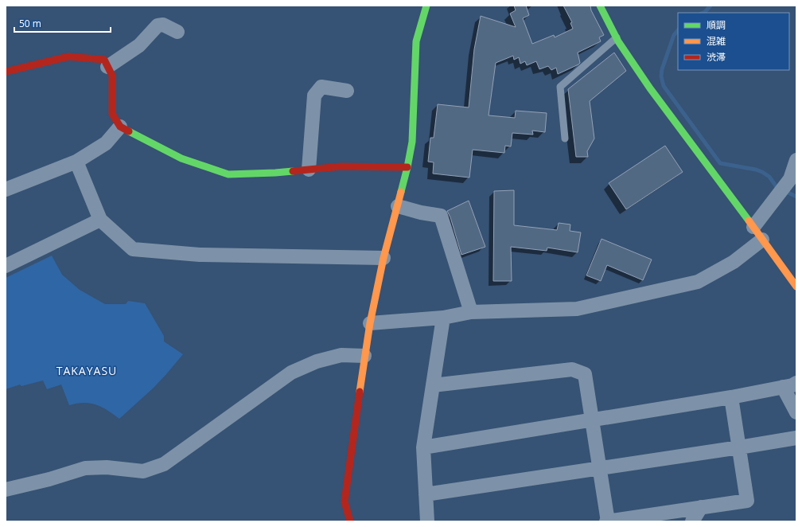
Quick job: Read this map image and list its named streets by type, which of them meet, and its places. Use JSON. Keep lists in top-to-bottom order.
{
  "districts": ["TAKAYASU"],
  "legend": ["順調", "混雑", "渋滞"],
  "scale_bar": "50 m"
}
